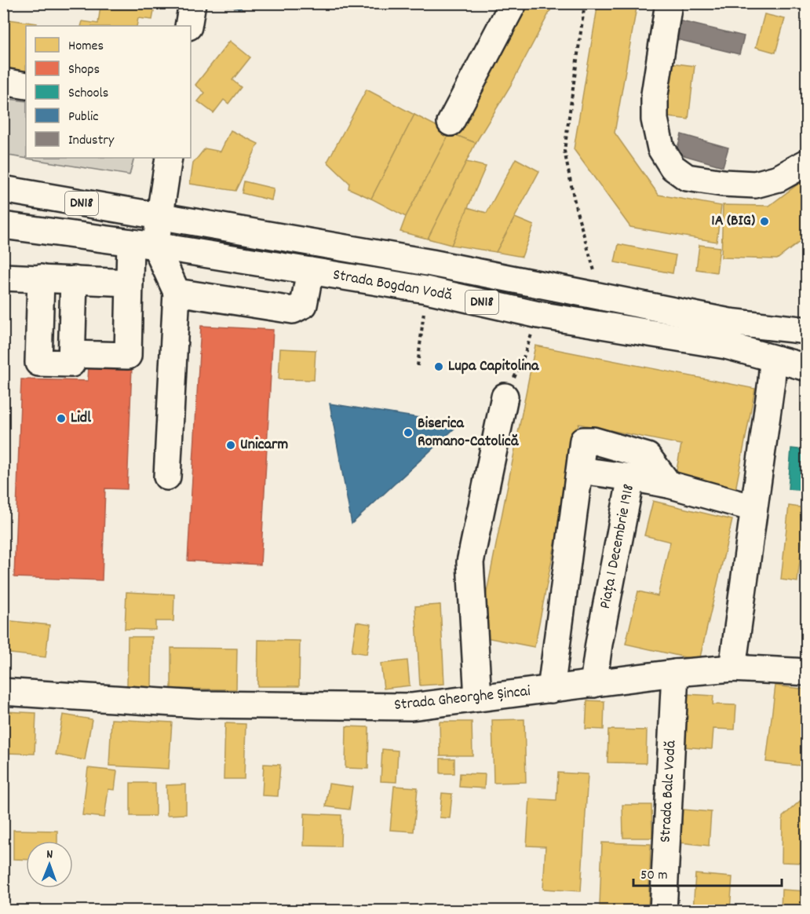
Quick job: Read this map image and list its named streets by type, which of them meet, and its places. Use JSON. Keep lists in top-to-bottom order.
{
  "streets": {
    "main road": [
      "DN18",
      "Strada Bogdan Vodă",
      "Piața 1 Decembrie 1918",
      "Strada Gheorghe Șincai",
      "Strada Balc Vodă"
    ]
  },
  "crossings": [
    ["Piața 1 Decembrie 1918", "Strada Gheorghe Șincai"],
    ["Strada Gheorghe Șincai", "Strada Balc Vodă"]
  ],
  "places": [
    "1A (BIG)",
    "Lupa Capitolina",
    "Lidl",
    "Biserica Romano-Catolică",
    "Unicarm"
  ],
  "legend": [
    "Homes",
    "Shops",
    "Schools",
    "Public",
    "Industry"
  ],
  "scale_bar": "50 m",
  "north": "top"
}
